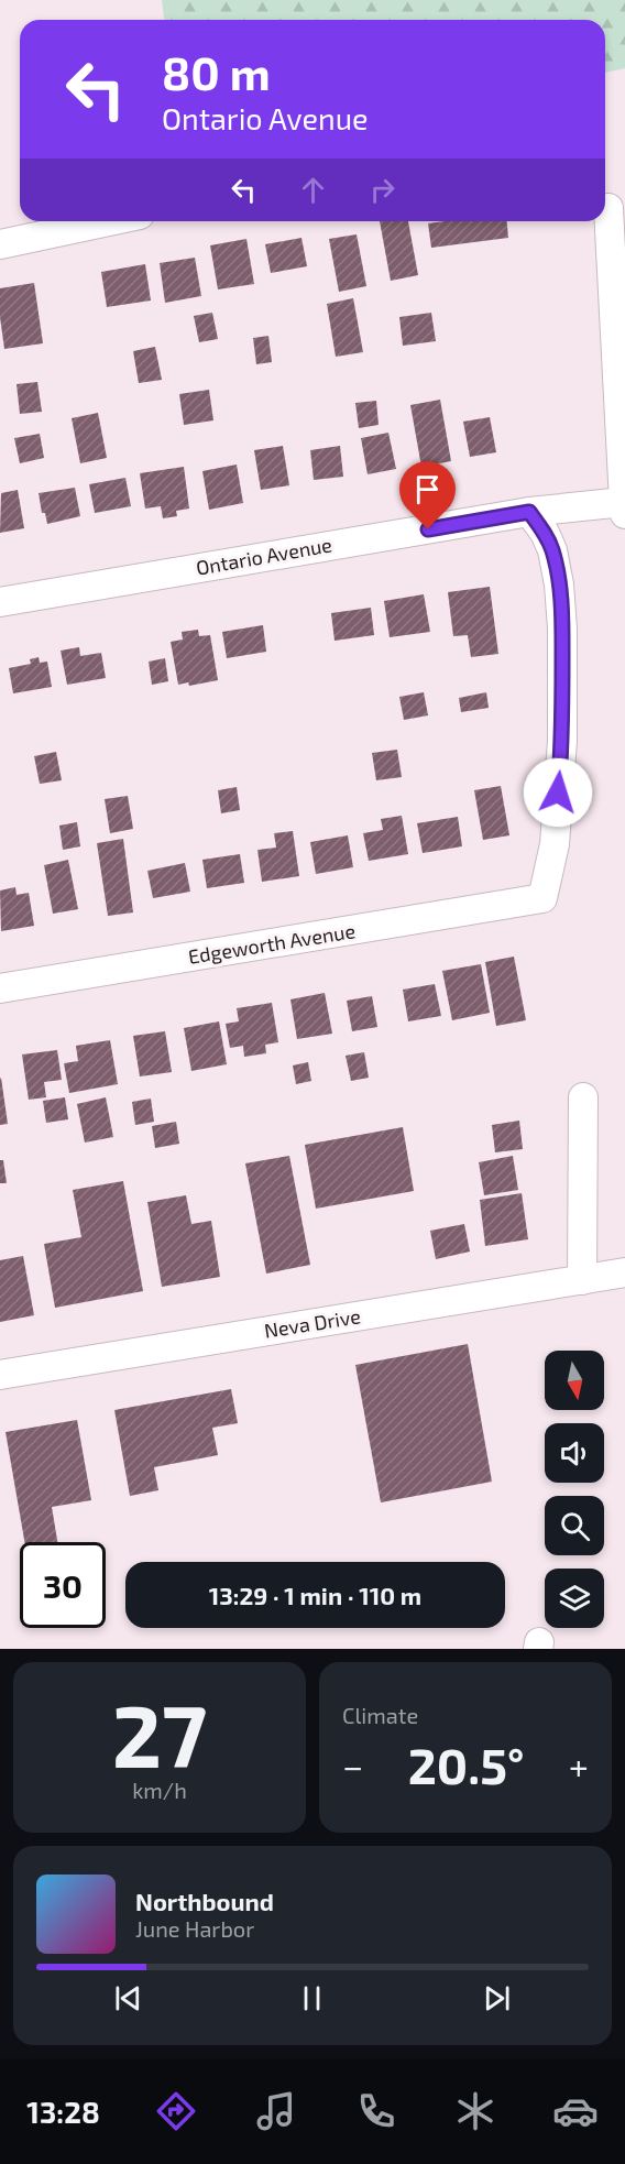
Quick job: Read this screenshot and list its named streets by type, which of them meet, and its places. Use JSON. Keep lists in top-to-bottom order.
{
  "streets": {
    "street": ["Ontario Avenue", "Edgeworth Avenue", "Neva Drive"]
  },
  "crossings": [
    ["Ontario Avenue", "Edgeworth Avenue"]
  ],
  "north": "bottom",
  "page": {
    "turn": ["80 m", "Ontario Avenue"],
    "limit": "30",
    "trip": "13:29 · 1 min · 110 m",
    "tile": [
      ["27", "km/h"],
      "Climate"
    ],
    "heat": ["−", "20.5°", "+"],
    "song": ["Northbound", "June Harbor"],
    "tabs": "13:28"
  }
}
